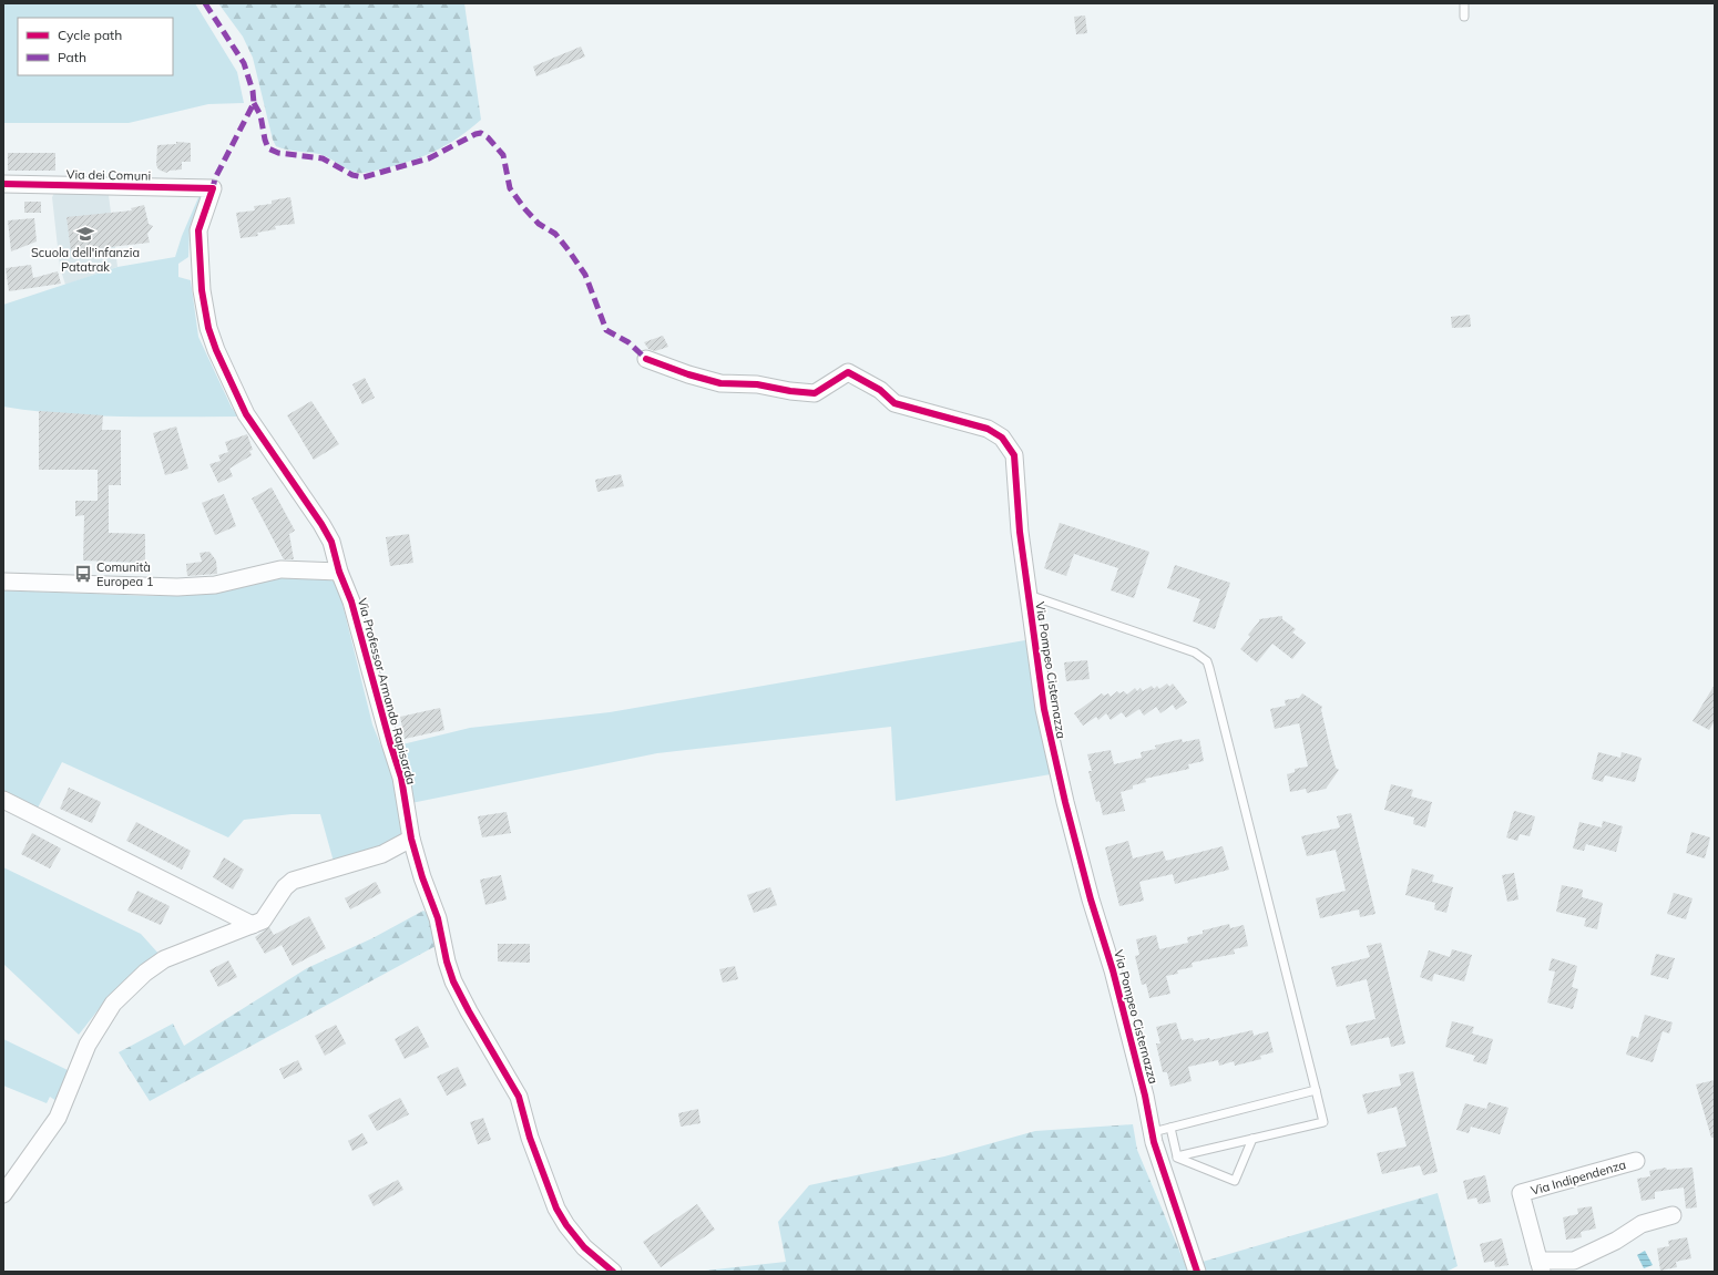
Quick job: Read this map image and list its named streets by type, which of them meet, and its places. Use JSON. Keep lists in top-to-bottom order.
{
  "streets": {
    "street": [
      "Via dei Comuni",
      "Via Pompeo Cisternazza",
      "Via Professor Armando Rapisarda",
      "Via Indipendenza"
    ]
  },
  "crossings": [
    ["Via dei Comuni", "Via Professor Armando Rapisarda"]
  ],
  "places": {
    "school or university": ["Scuola dell'infanzia Patatrak"],
    "bus stop": ["Comunità Europea 1"]
  },
  "legend": ["Cycle path", "Path"]
}
